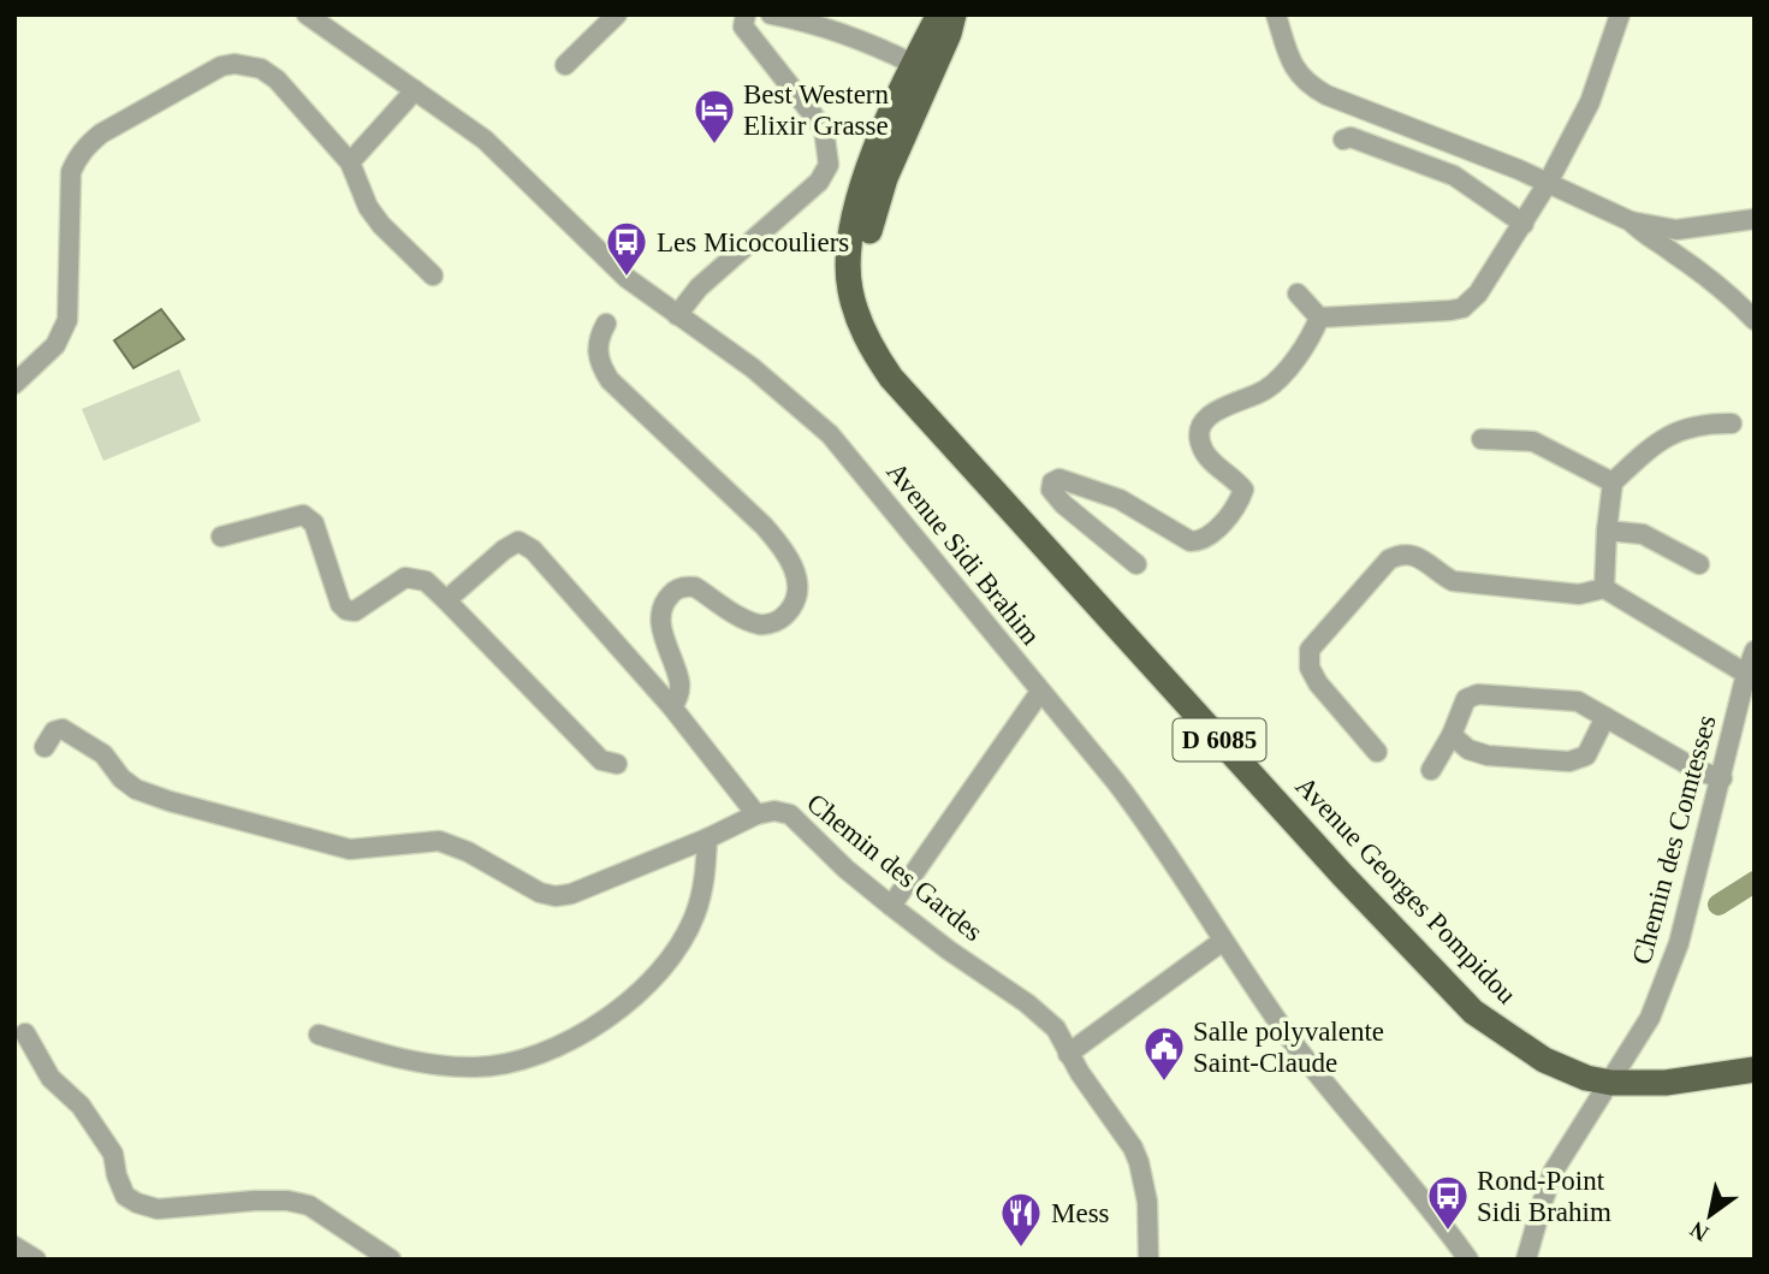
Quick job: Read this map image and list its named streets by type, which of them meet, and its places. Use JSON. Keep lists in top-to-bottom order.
{
  "streets": {
    "main road": ["D 6085", "Avenue Georges Pompidou"],
    "street": ["Avenue Sidi Brahim", "Chemin des Comtesses", "Chemin des Gardes"]
  },
  "crossings": [
    ["D 6085", "Chemin des Comtesses"],
    ["D 6085", "Avenue Georges Pompidou"],
    ["Chemin des Comtesses", "Avenue Georges Pompidou"]
  ],
  "places": {
    "hotel": ["Best Western Elixir Grasse"],
    "bus stop": ["Les Micocouliers", "Rond-Point Sidi Brahim"],
    "public building": ["Salle polyvalente Saint-Claude"],
    "restaurant": ["Mess"]
  },
  "north": "bottom left"
}
